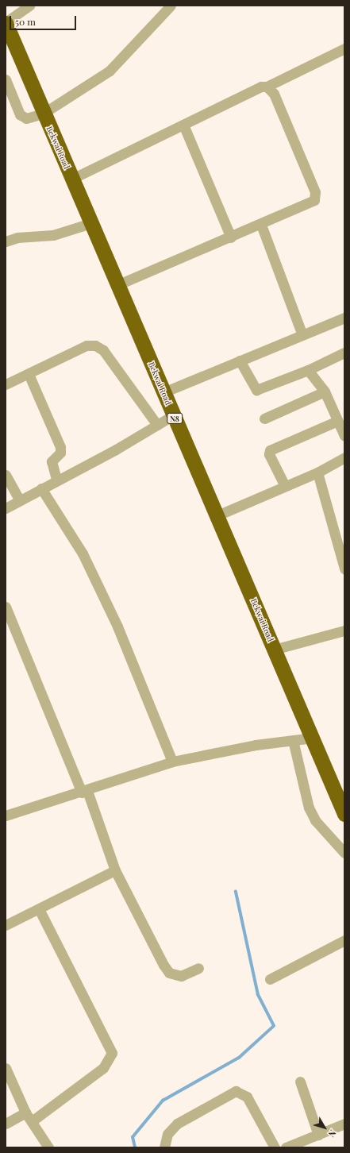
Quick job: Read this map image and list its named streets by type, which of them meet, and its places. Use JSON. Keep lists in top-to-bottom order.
{
  "streets": {
    "highway": ["Bekwai Road", "N8"]
  },
  "scale_bar": "50 m",
  "north": "bottom right"
}
